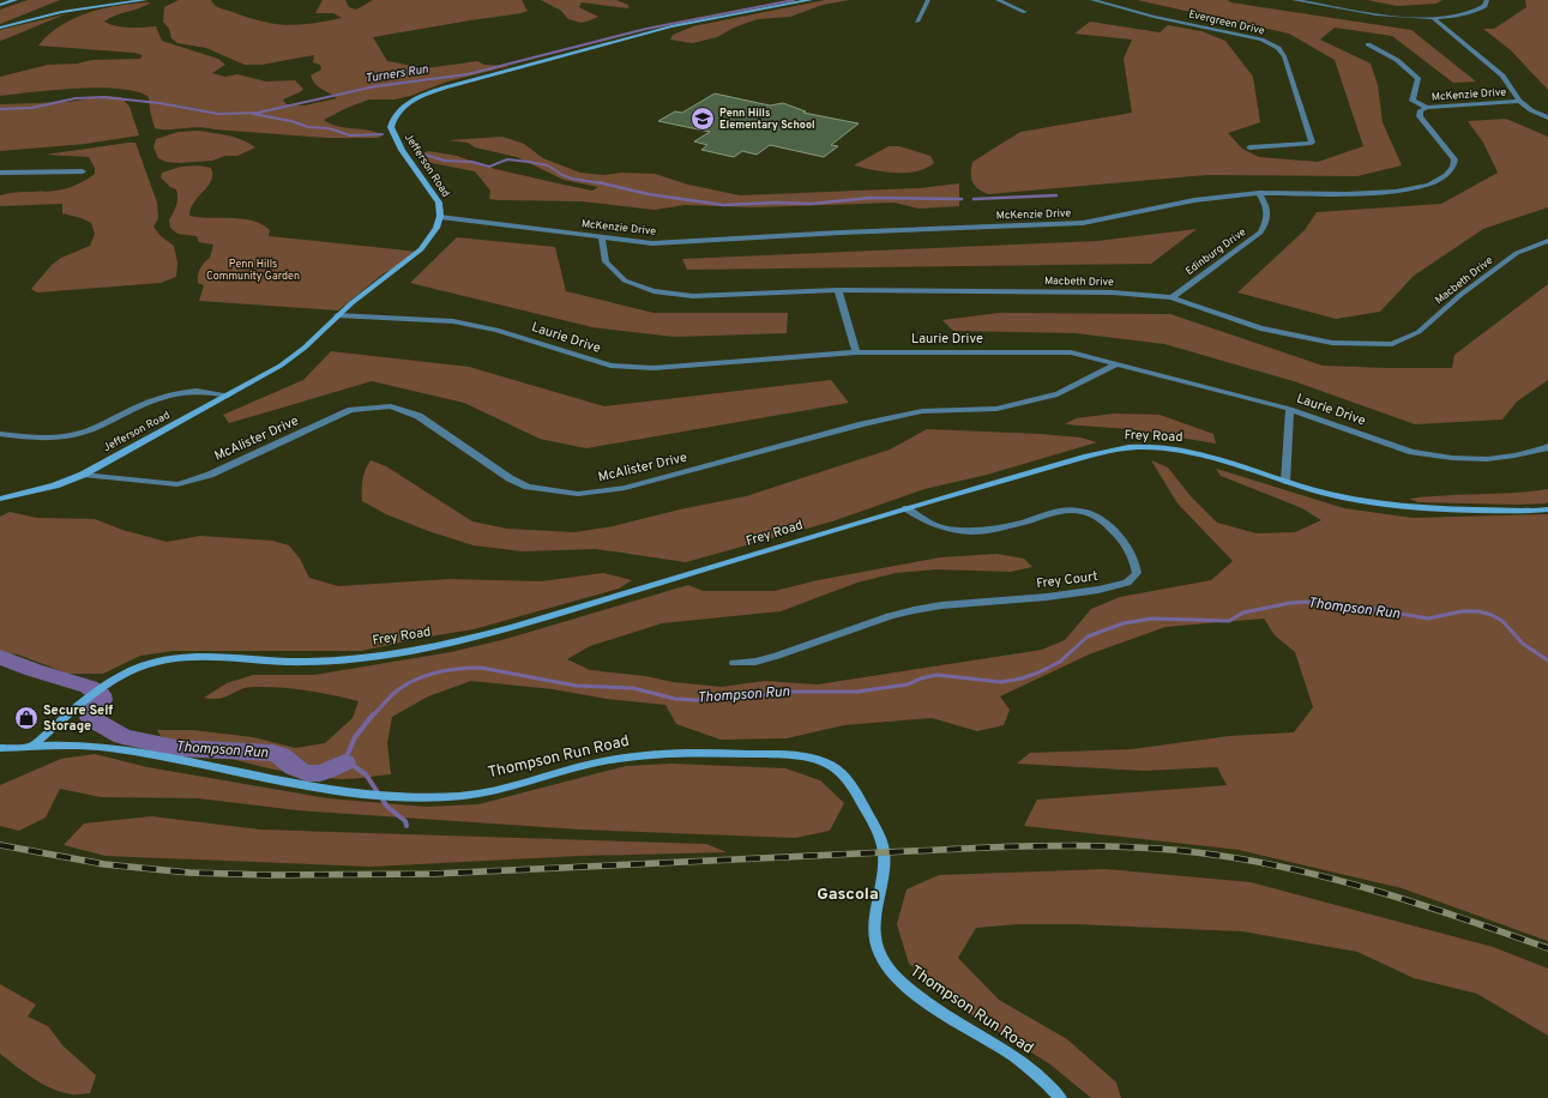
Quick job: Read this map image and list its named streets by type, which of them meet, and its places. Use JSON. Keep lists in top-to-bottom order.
{
  "streets": {
    "street": [
      "Evergreen Drive",
      "McKenzie Drive",
      "Jefferson Road",
      "Edinburg Drive",
      "Macbeth Drive",
      "Laurie Drive",
      "Frey Road",
      "McAlister Drive",
      "Frey Court",
      "Thompson Run Road"
    ]
  },
  "crossings": [
    ["McKenzie Drive", "Jefferson Road"],
    ["McKenzie Drive", "Edinburg Drive"],
    ["McKenzie Drive", "Macbeth Drive"],
    ["Jefferson Road", "Laurie Drive"],
    ["Jefferson Road", "McAlister Drive"],
    ["Edinburg Drive", "Macbeth Drive"],
    ["Laurie Drive", "McAlister Drive"],
    ["Frey Road", "Frey Court"],
    ["Frey Road", "Thompson Run Road"]
  ],
  "districts": ["Gascola"],
  "water": ["Turners Run", "Thompson Run"],
  "parks": ["Penn Hills Community Garden"],
  "places": {
    "school or university": ["Penn Hills Elementary School"],
    "shop": ["Secure Self Storage"]
  }
}
